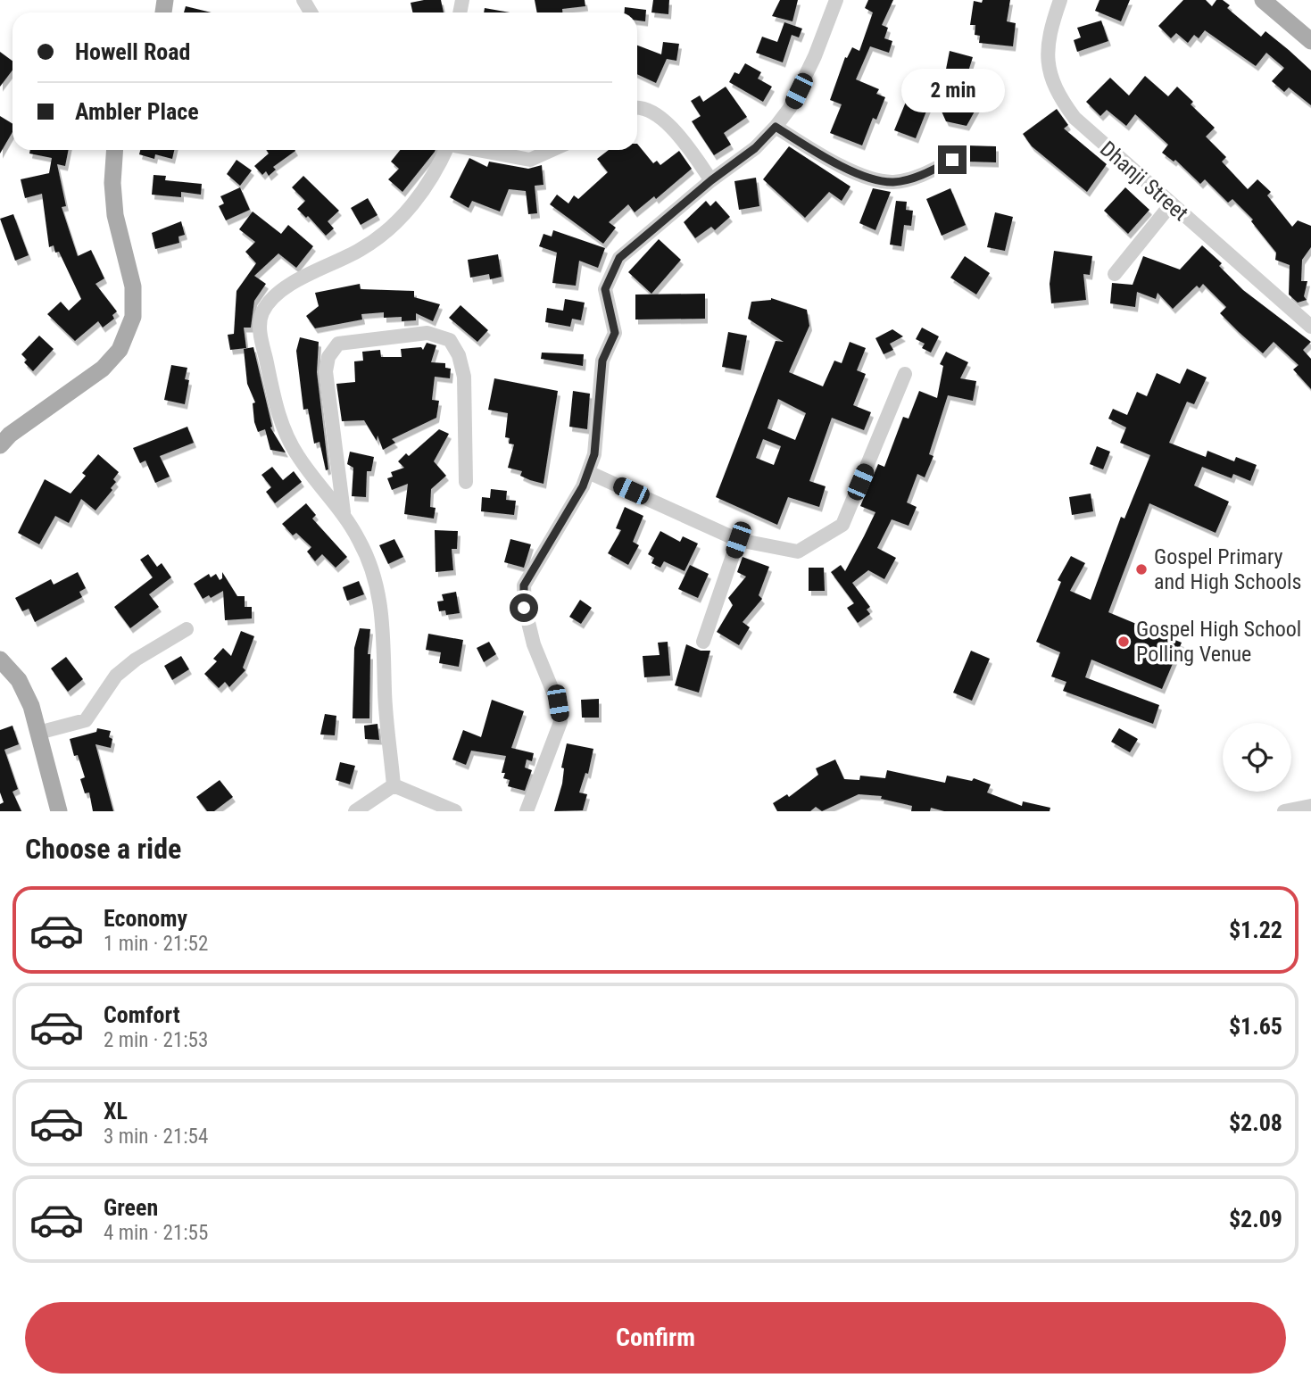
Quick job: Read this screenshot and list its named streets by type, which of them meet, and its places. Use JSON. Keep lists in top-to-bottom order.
{
  "streets": {
    "street": ["Dhanji Street"]
  },
  "places": ["Gospel Primary and High Schools", "Gospel High School Polling Venue"],
  "page": {
    "banner": ["Howell Road", "Ambler Place"],
    "bubble": "2 min",
    "heading": "Choose a ride",
    "list": [
      {
        "name": "Economy",
        "note": "1 min · 21:52",
        "value": "$1.22"
      },
      {
        "name": "Comfort",
        "note": "2 min · 21:53",
        "value": "$1.65"
      },
      {
        "name": "XL",
        "note": "3 min · 21:54",
        "value": "$2.08"
      },
      {
        "name": "Green",
        "note": "4 min · 21:55",
        "value": "$2.09"
      }
    ],
    "buttons": "Confirm"
  }
}
